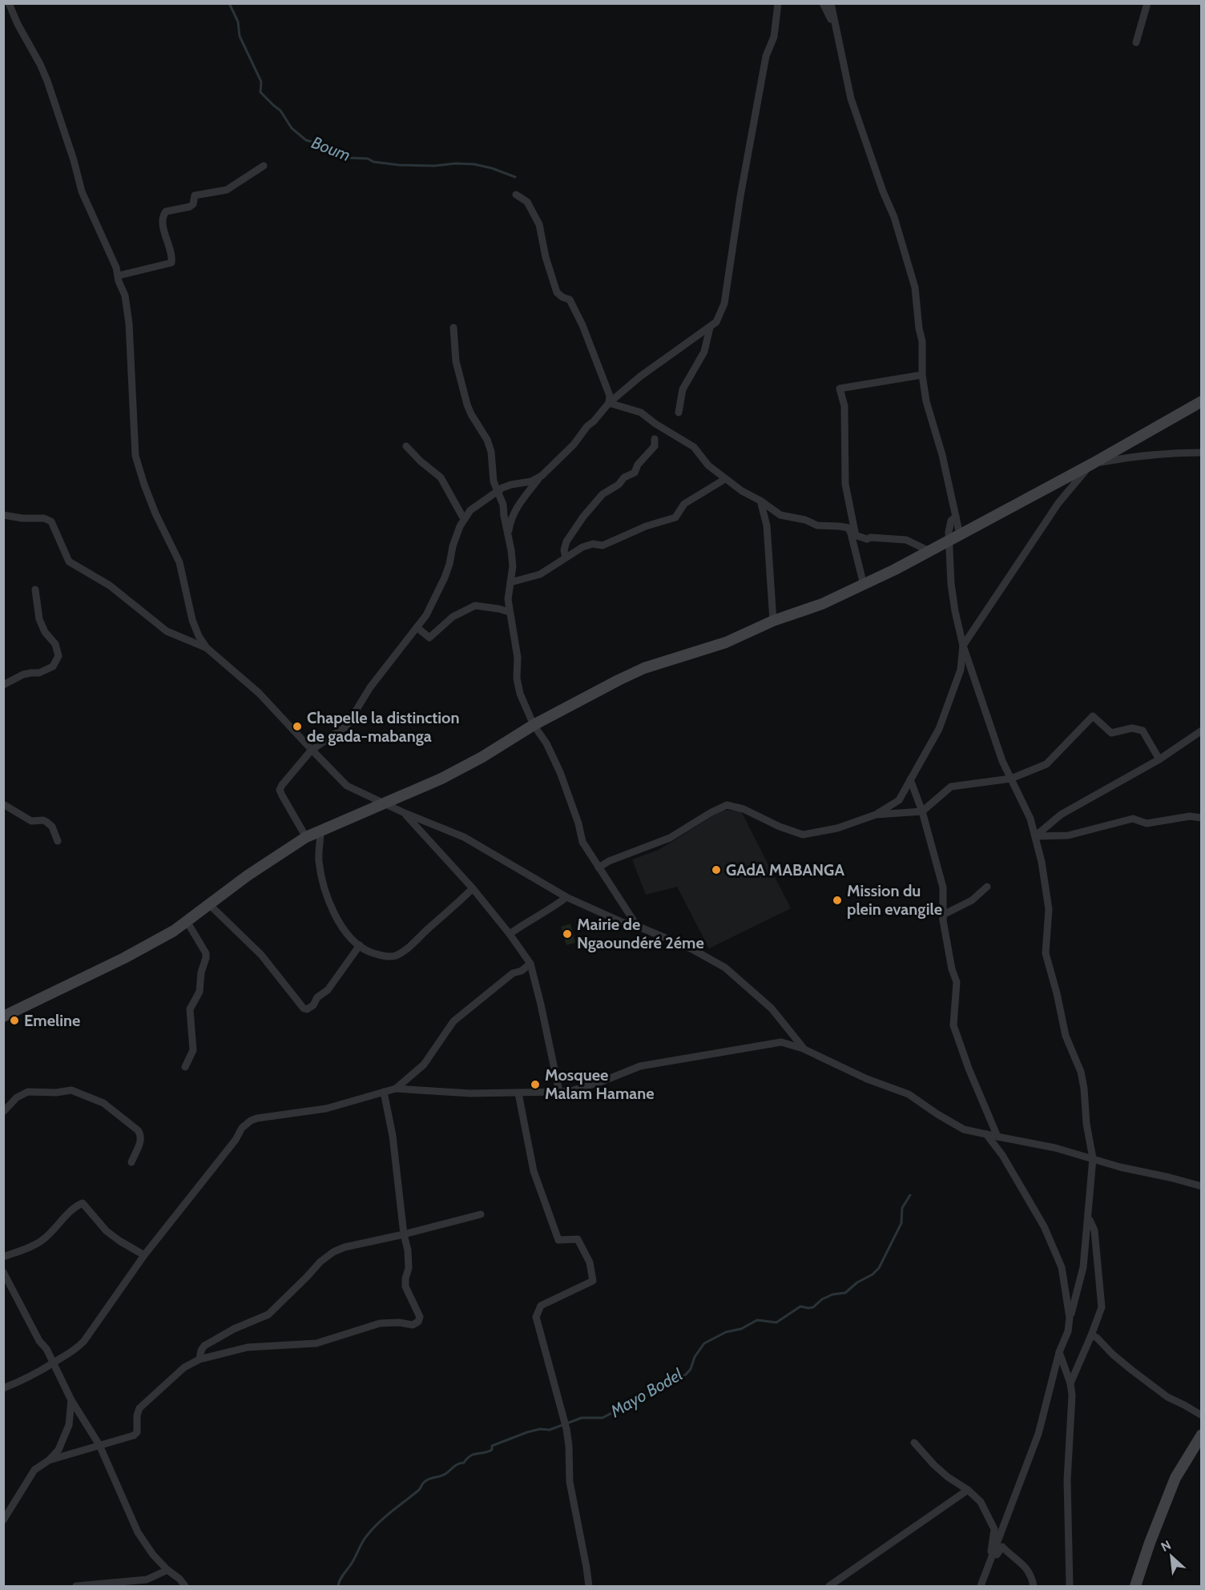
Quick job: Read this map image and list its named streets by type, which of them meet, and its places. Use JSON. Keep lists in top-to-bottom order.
{
  "water": ["Boum", "Mayo Bodel"],
  "places": [
    "Chapelle la distinction de gada-mabanga",
    "GAdA MABANGA",
    "Mission du plein evangile",
    "Mairie de Ngaoundéré 2éme",
    "Emeline",
    "Mosquee Malam Hamane"
  ],
  "north": "top left"
}
